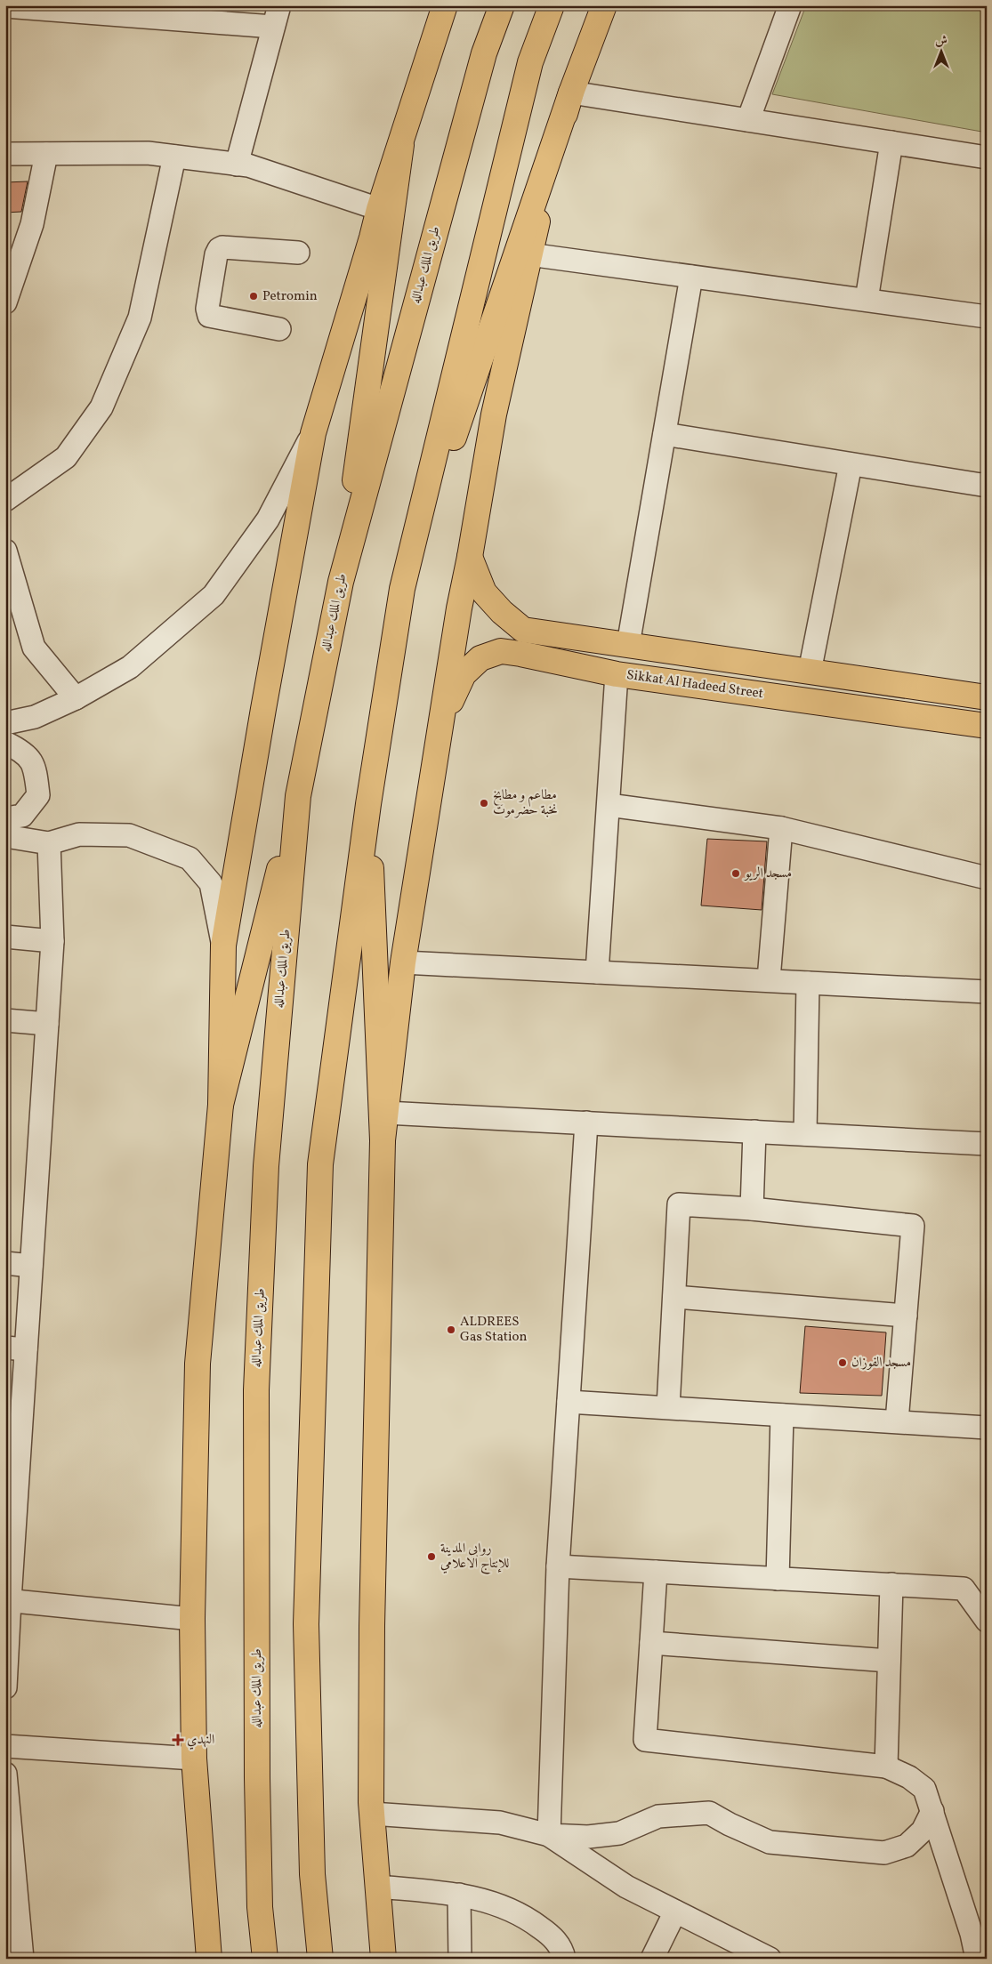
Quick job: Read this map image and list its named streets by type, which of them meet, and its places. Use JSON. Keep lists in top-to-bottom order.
{
  "streets": {
    "main road": ["طريق الملك عبدالله", "Sikkat Al Hadeed Street"]
  },
  "places": {
    "other": [
      "Petromin",
      "مطاعم و مطابخ نخبة حضرموت",
      "مسجد الريو",
      "ALDREES Gas Station",
      "مسجد الفوزان",
      "روابي المدينة للإنتاج الاعلامي"
    ],
    "health": ["النهدي"]
  },
  "north": "top"
}
